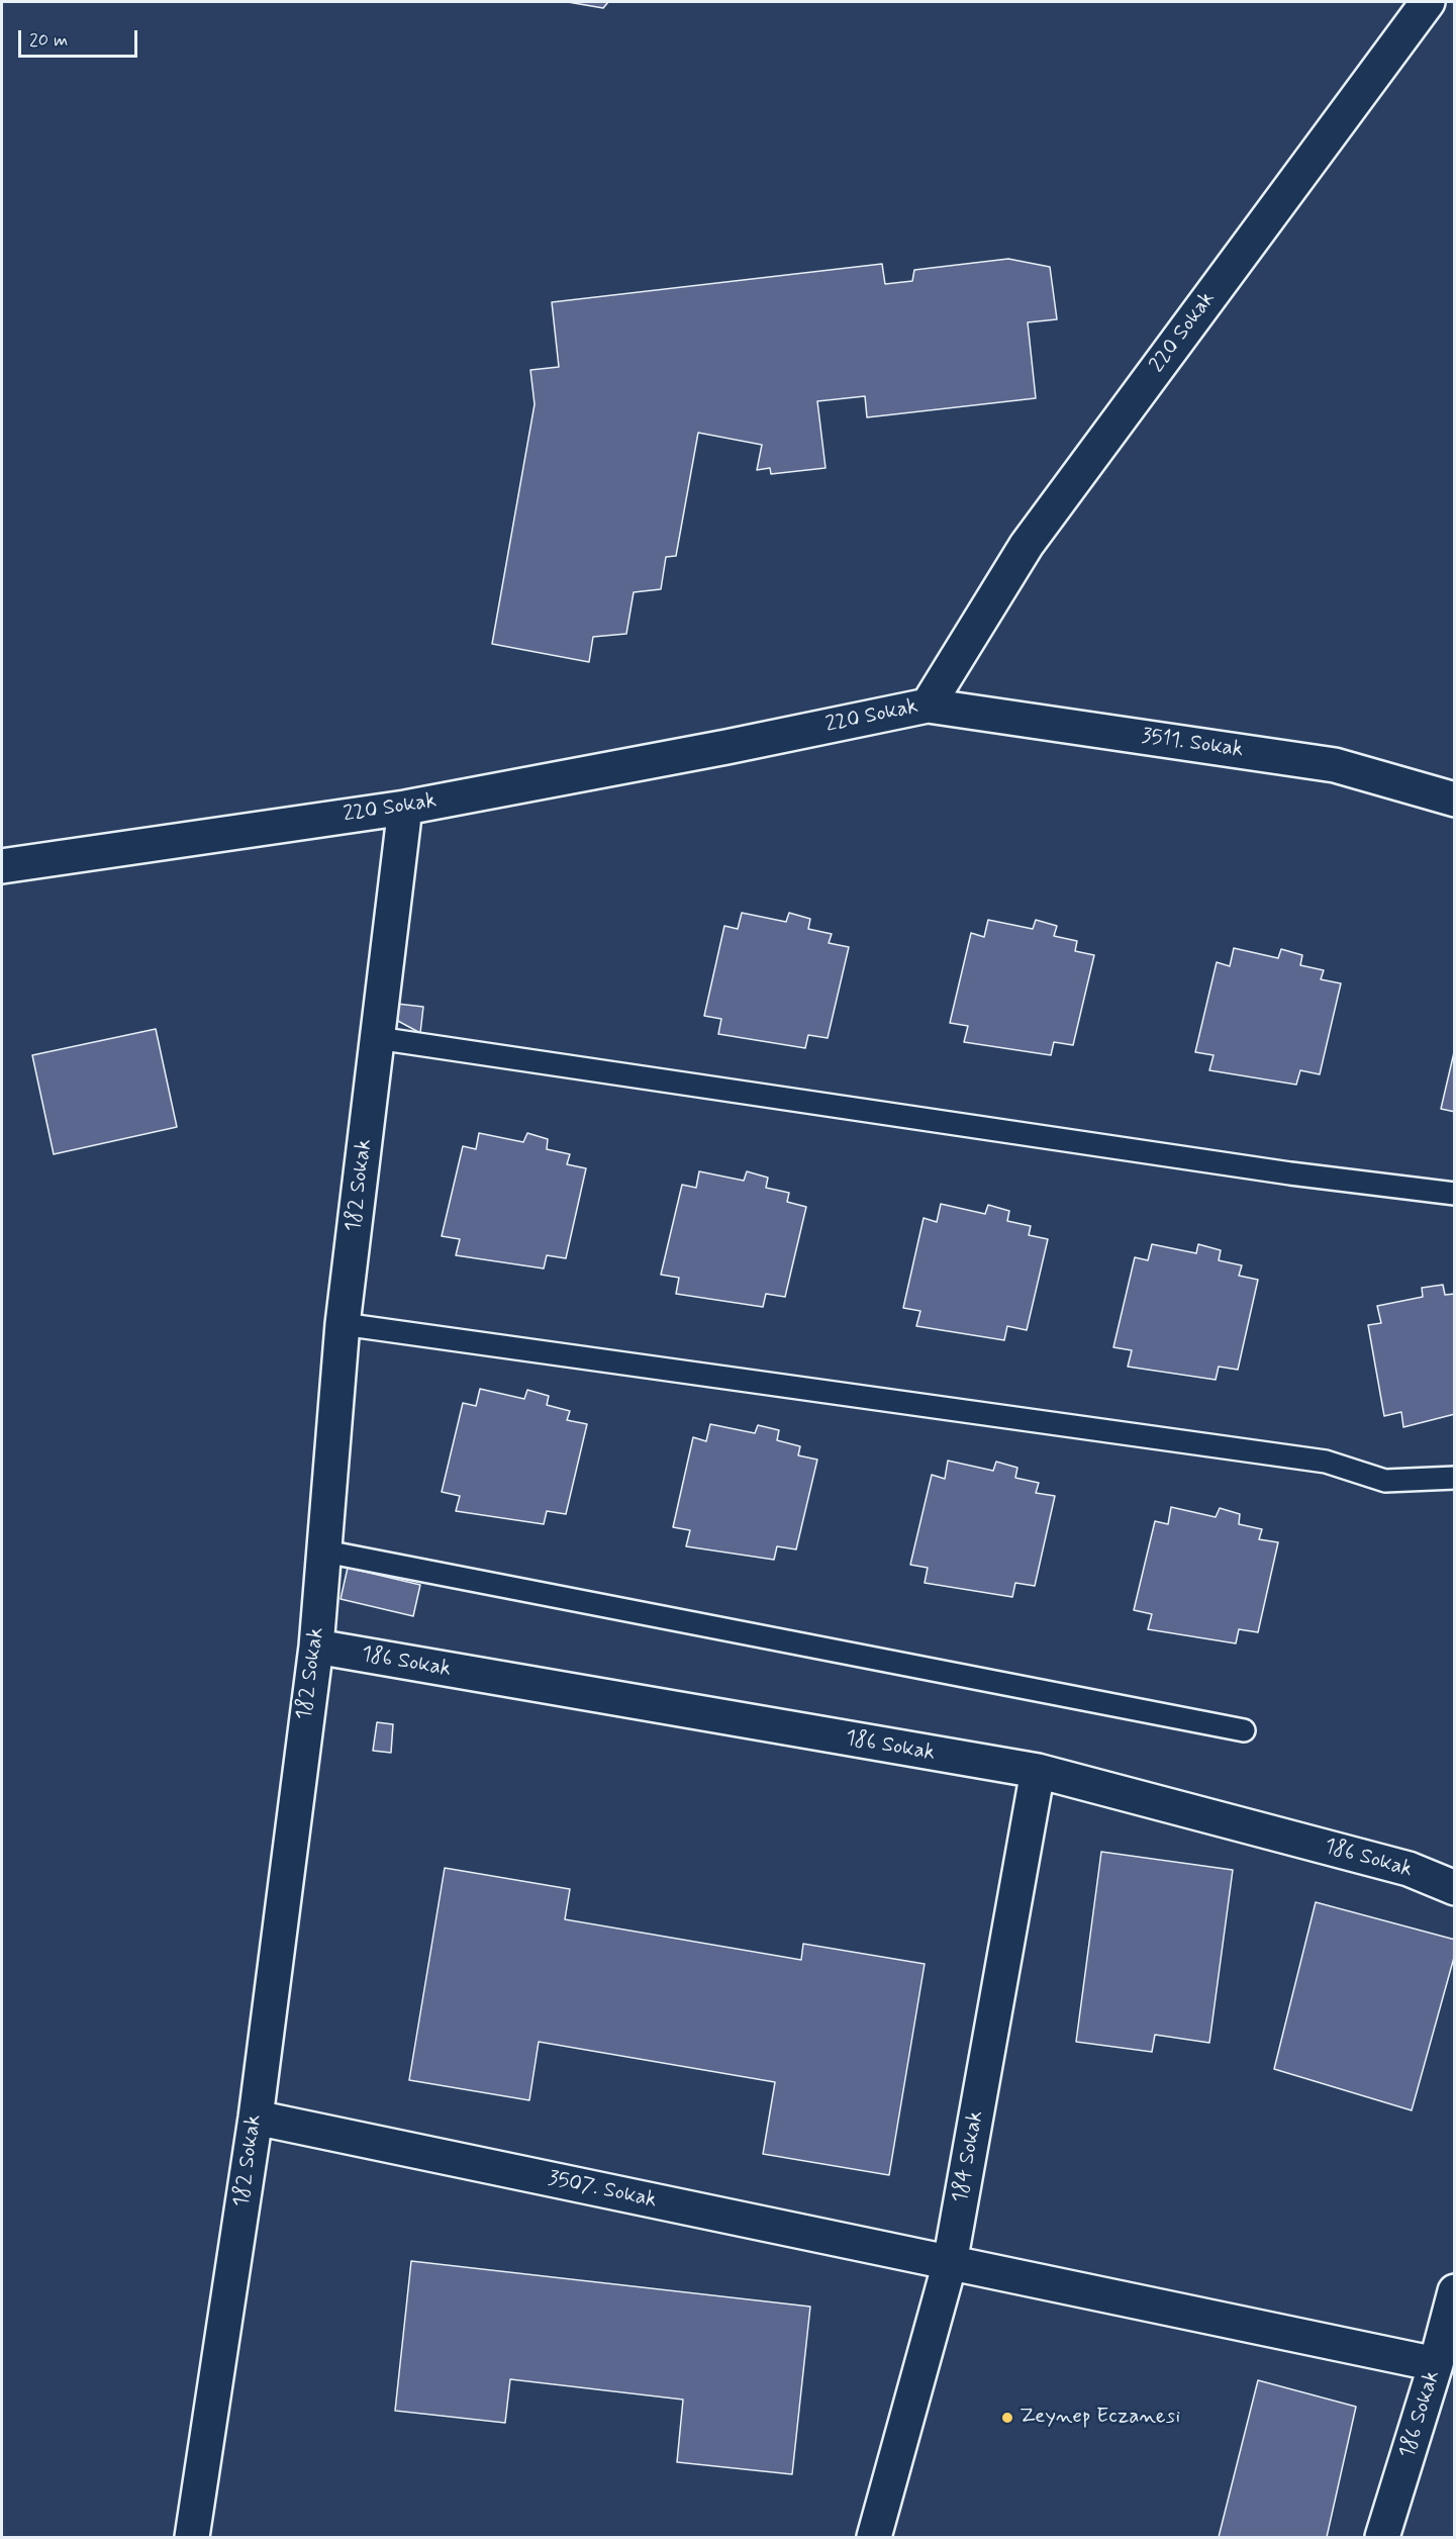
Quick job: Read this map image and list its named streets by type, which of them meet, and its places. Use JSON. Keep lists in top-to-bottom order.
{
  "streets": {
    "street": [
      "220 Sokak",
      "3511. Sokak",
      "182 Sokak",
      "186 Sokak",
      "184 Sokak",
      "3507. Sokak"
    ]
  },
  "crossings": [
    ["220 Sokak", "3511. Sokak"],
    ["220 Sokak", "182 Sokak"],
    ["182 Sokak", "186 Sokak"],
    ["182 Sokak", "3507. Sokak"],
    ["186 Sokak", "184 Sokak"],
    ["186 Sokak", "3507. Sokak"],
    ["184 Sokak", "3507. Sokak"]
  ],
  "places": ["Zeynep Eczanesi"],
  "scale_bar": "20 m"
}
